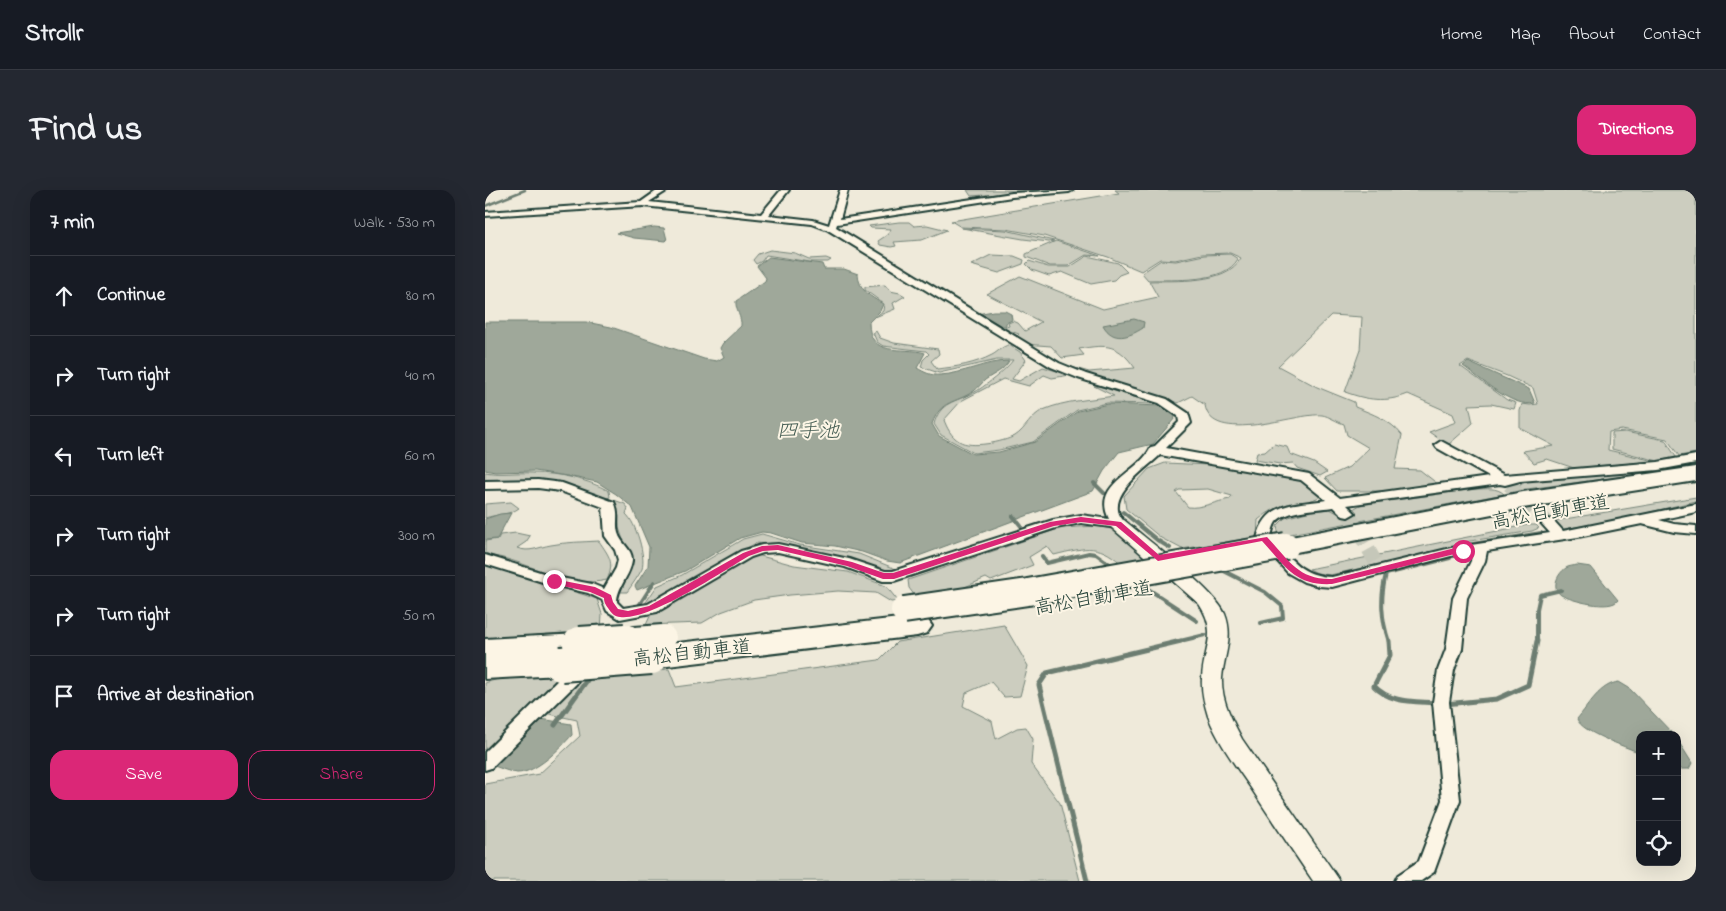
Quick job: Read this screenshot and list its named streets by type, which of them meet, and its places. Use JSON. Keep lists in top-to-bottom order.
{
  "streets": {
    "highway": ["高松自動車道"]
  },
  "water": ["四手池"],
  "page": {
    "header": "Strollr",
    "nav": [
      "Home",
      "Map",
      "About",
      "Contact"
    ],
    "title": "Find us",
    "buttons": [
      "Directions",
      ["Save", "Share"]
    ],
    "heading": ["7 min", "Walk · 530 m"],
    "list": [
      ["Continue", "80 m"],
      ["Turn right", "40 m"],
      ["Turn left", "60 m"],
      ["Turn right", "300 m"],
      ["Turn right", "50 m"],
      "Arrive at destination"
    ],
    "map_buttons": ["+", "−"]
  }
}
